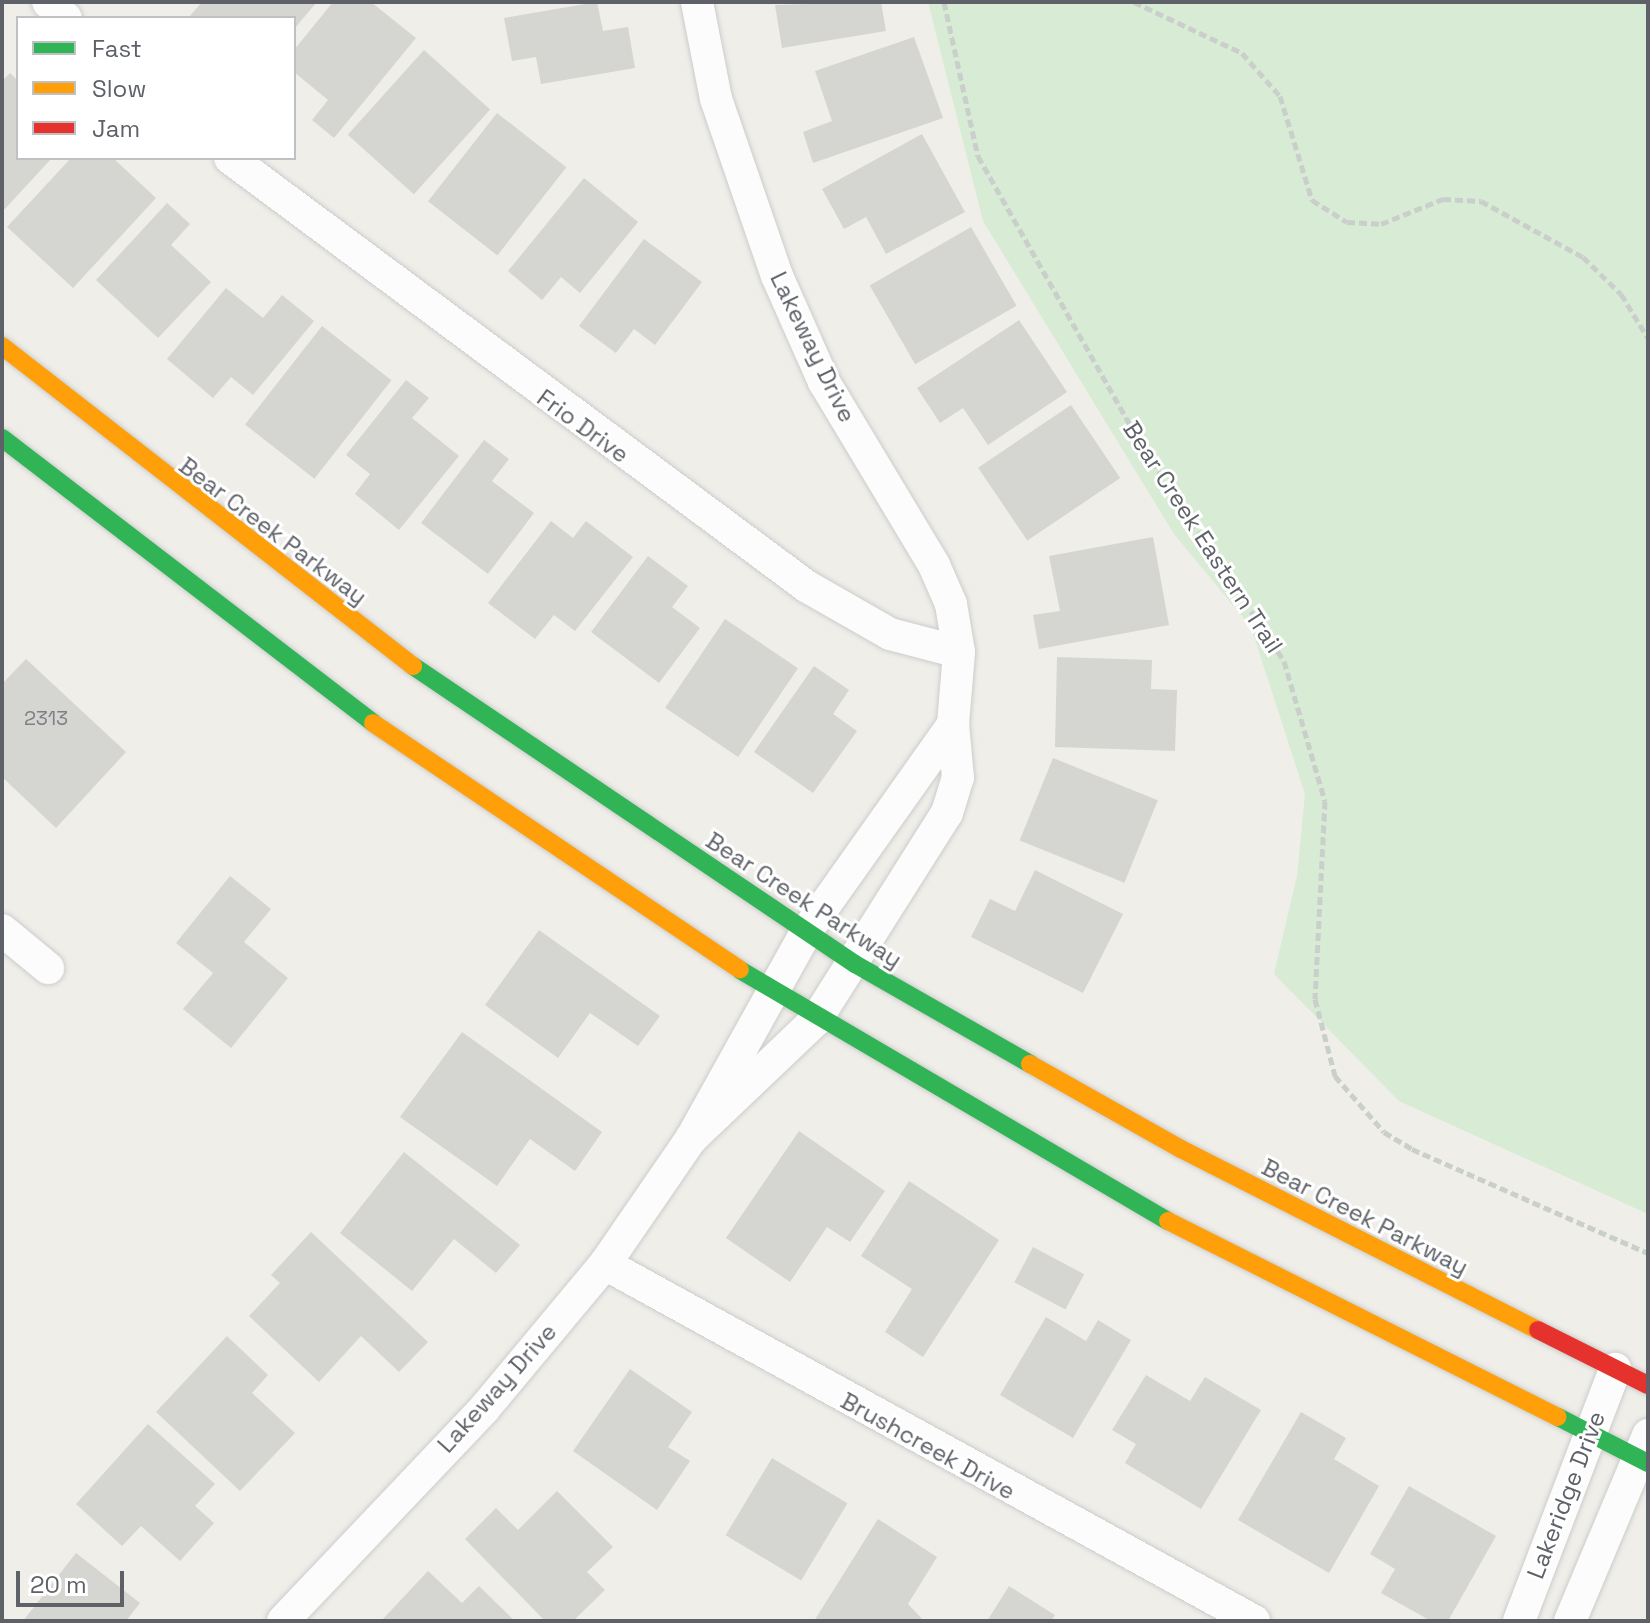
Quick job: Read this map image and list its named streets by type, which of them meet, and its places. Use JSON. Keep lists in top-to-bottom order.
{
  "streets": {
    "main road": ["Bear Creek Parkway"],
    "street": [
      "Lakeway Drive",
      "Frio Drive",
      "Brushcreek Drive",
      "Lakeridge Drive"
    ],
    "path": ["Bear Creek Eastern Trail"]
  },
  "crossings": [
    ["Lakeway Drive", "Frio Drive"],
    ["Lakeway Drive", "Bear Creek Parkway"],
    ["Lakeway Drive", "Brushcreek Drive"],
    ["Bear Creek Parkway", "Lakeridge Drive"]
  ],
  "house_numbers": ["2313"],
  "legend": ["Fast", "Slow", "Jam"],
  "scale_bar": "20 m"
}
